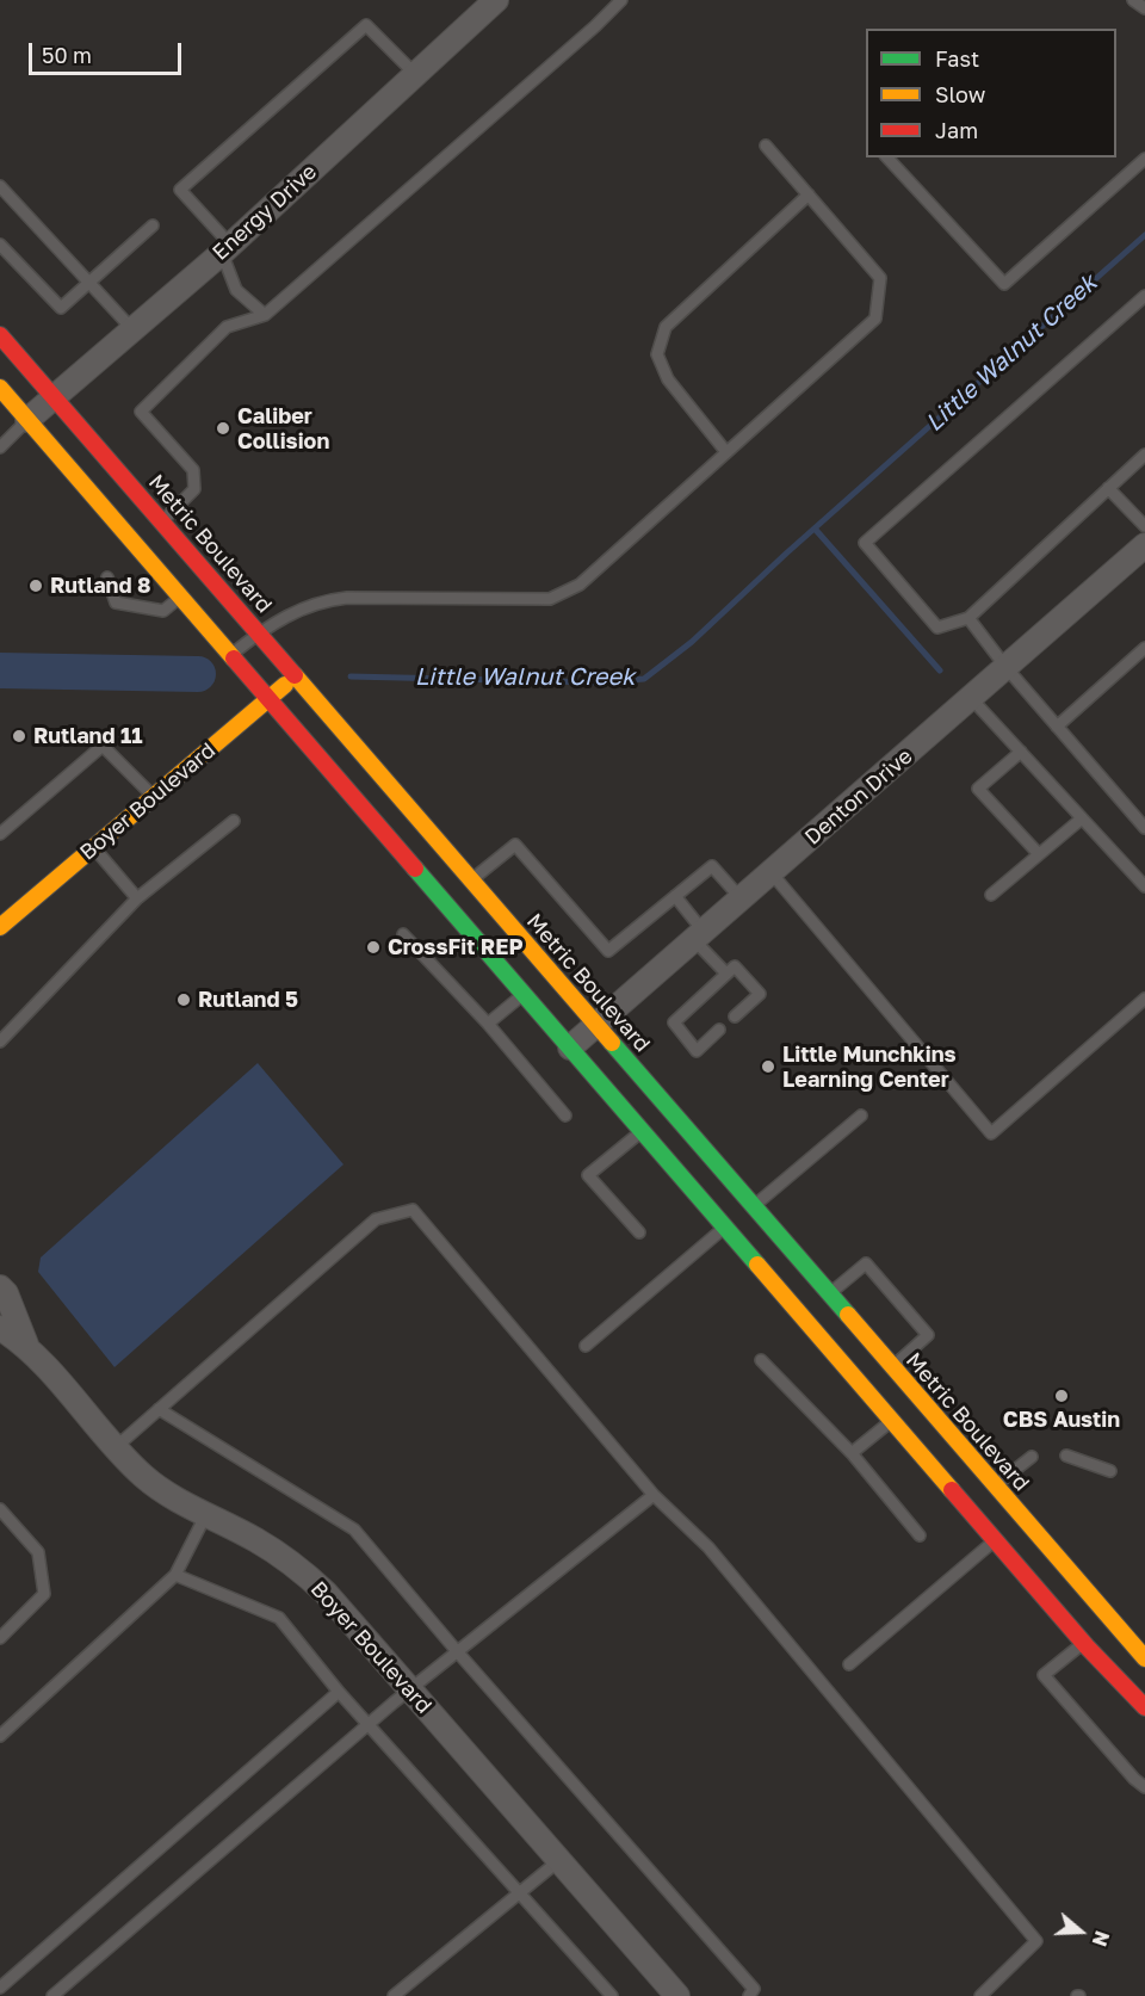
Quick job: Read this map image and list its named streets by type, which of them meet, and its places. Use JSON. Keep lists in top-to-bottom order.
{
  "streets": {
    "main road": ["Metric Boulevard", "Boyer Boulevard"],
    "street": ["Energy Drive", "Denton Drive"]
  },
  "crossings": [
    ["Energy Drive", "Metric Boulevard"],
    ["Metric Boulevard", "Denton Drive"],
    ["Metric Boulevard", "Boyer Boulevard"]
  ],
  "water": ["Little Walnut Creek"],
  "places": [
    "Caliber Collision",
    "Rutland 8",
    "Rutland 11",
    "CrossFit REP",
    "Rutland 5",
    "Little Munchkins Learning Center",
    "CBS Austin"
  ],
  "legend": ["Fast", "Slow", "Jam"],
  "scale_bar": "50 m",
  "north": "right"
}
